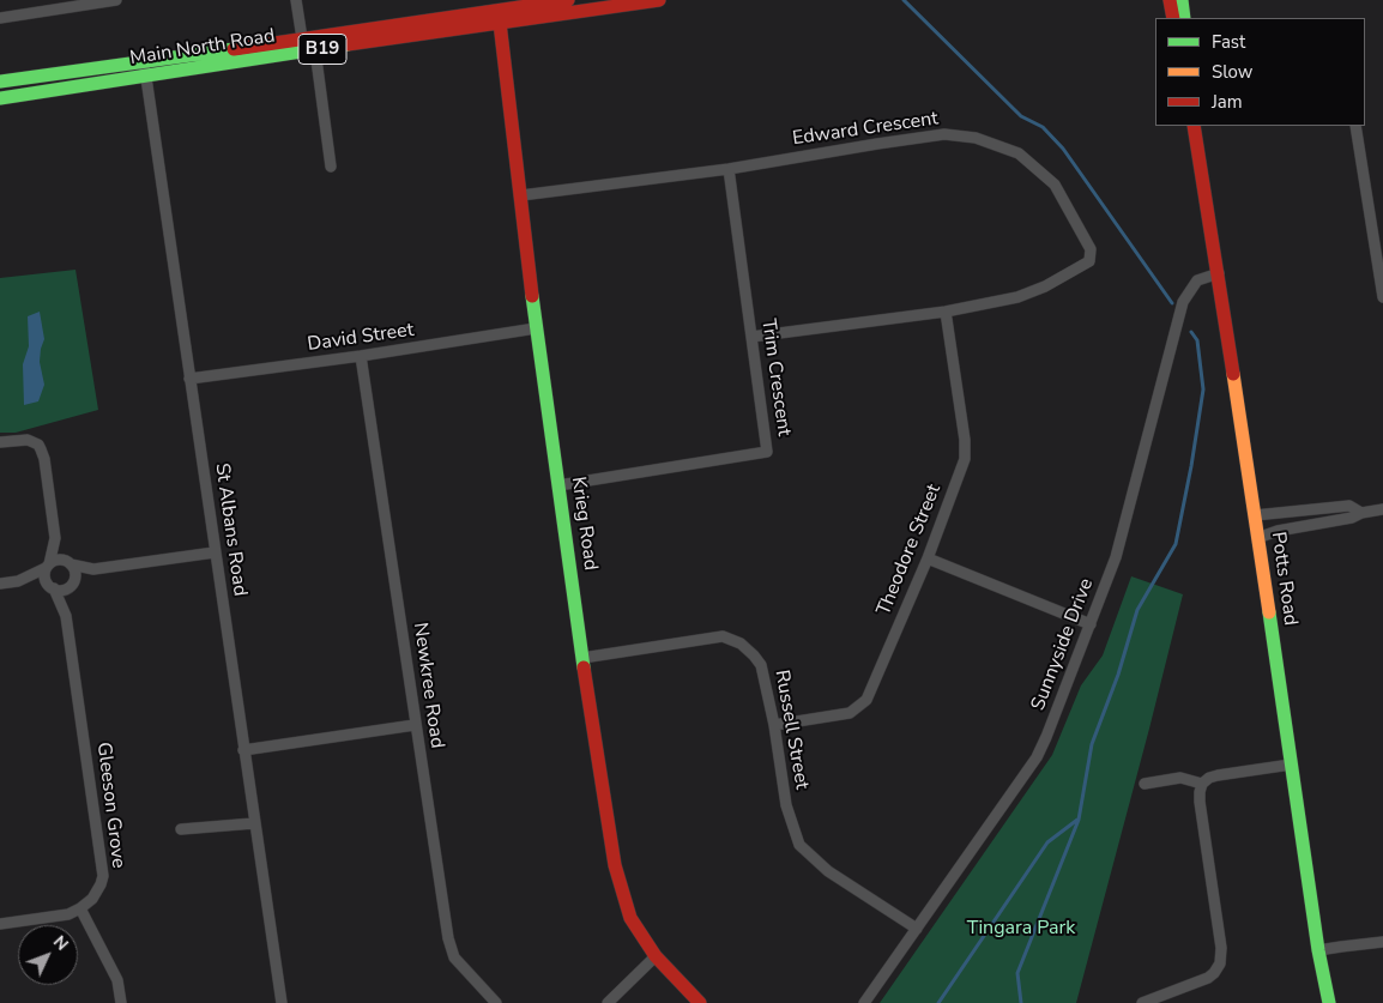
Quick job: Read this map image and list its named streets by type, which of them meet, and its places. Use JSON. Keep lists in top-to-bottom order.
{
  "streets": {
    "street": [
      "Main North Road",
      "B19",
      "Edward Crescent",
      "David Street",
      "Trim Crescent",
      "Krieg Road",
      "St Albans Road",
      "Theodore Street",
      "Potts Road",
      "Sunnyside Drive",
      "Newkree Road",
      "Russell Street",
      "Gleeson Grove"
    ]
  },
  "crossings": [
    ["Main North Road", "Krieg Road"],
    ["Main North Road", "St Albans Road"],
    ["Edward Crescent", "Trim Crescent"],
    ["Edward Crescent", "Krieg Road"],
    ["Edward Crescent", "Theodore Street"],
    ["David Street", "Krieg Road"],
    ["David Street", "St Albans Road"],
    ["David Street", "Newkree Road"],
    ["Trim Crescent", "Krieg Road"],
    ["Krieg Road", "Russell Street"],
    ["Theodore Street", "Russell Street"],
    ["Potts Road", "Sunnyside Drive"],
    ["Sunnyside Drive", "Russell Street"]
  ],
  "parks": ["Tingara Park"],
  "legend": ["Fast", "Slow", "Jam"],
  "north": "top right"
}
